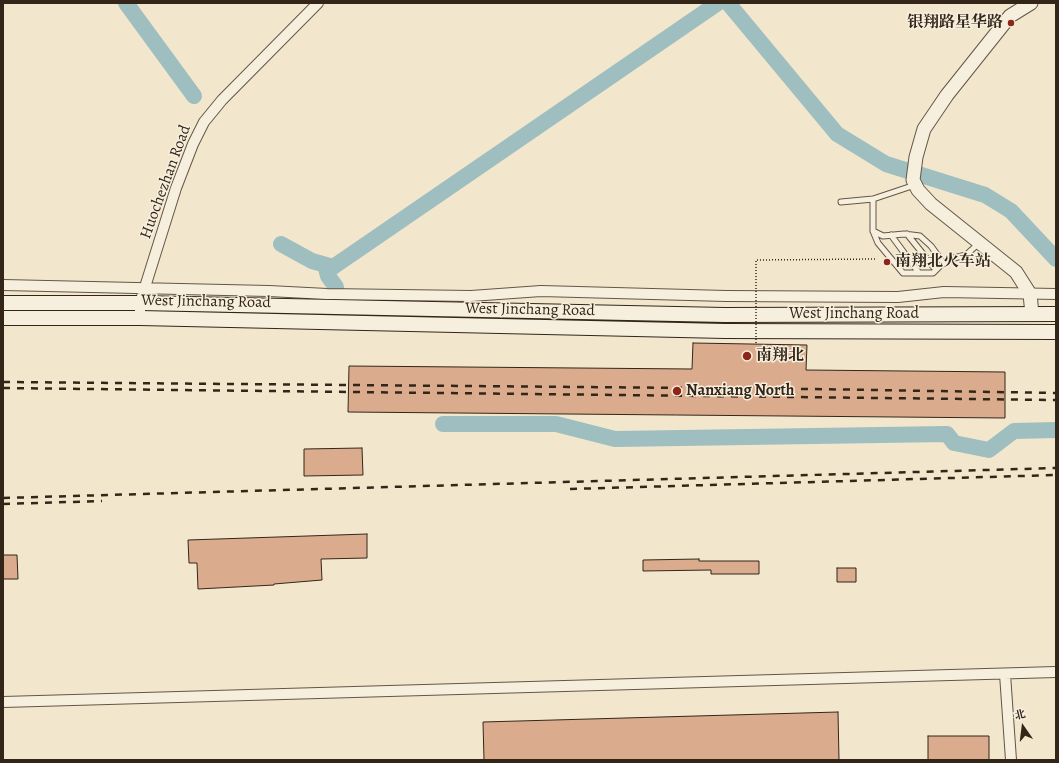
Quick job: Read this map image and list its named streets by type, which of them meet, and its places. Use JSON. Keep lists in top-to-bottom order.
{
  "streets": {
    "main road": ["West Jinchang Road"],
    "street": ["Huochezhan Road"]
  },
  "crossings": [
    ["Huochezhan Road", "West Jinchang Road"]
  ],
  "places": [
    "银翔路星华路",
    "南翔北火车站",
    "南翔北",
    "Nanxiang North"
  ],
  "north": "top"
}
